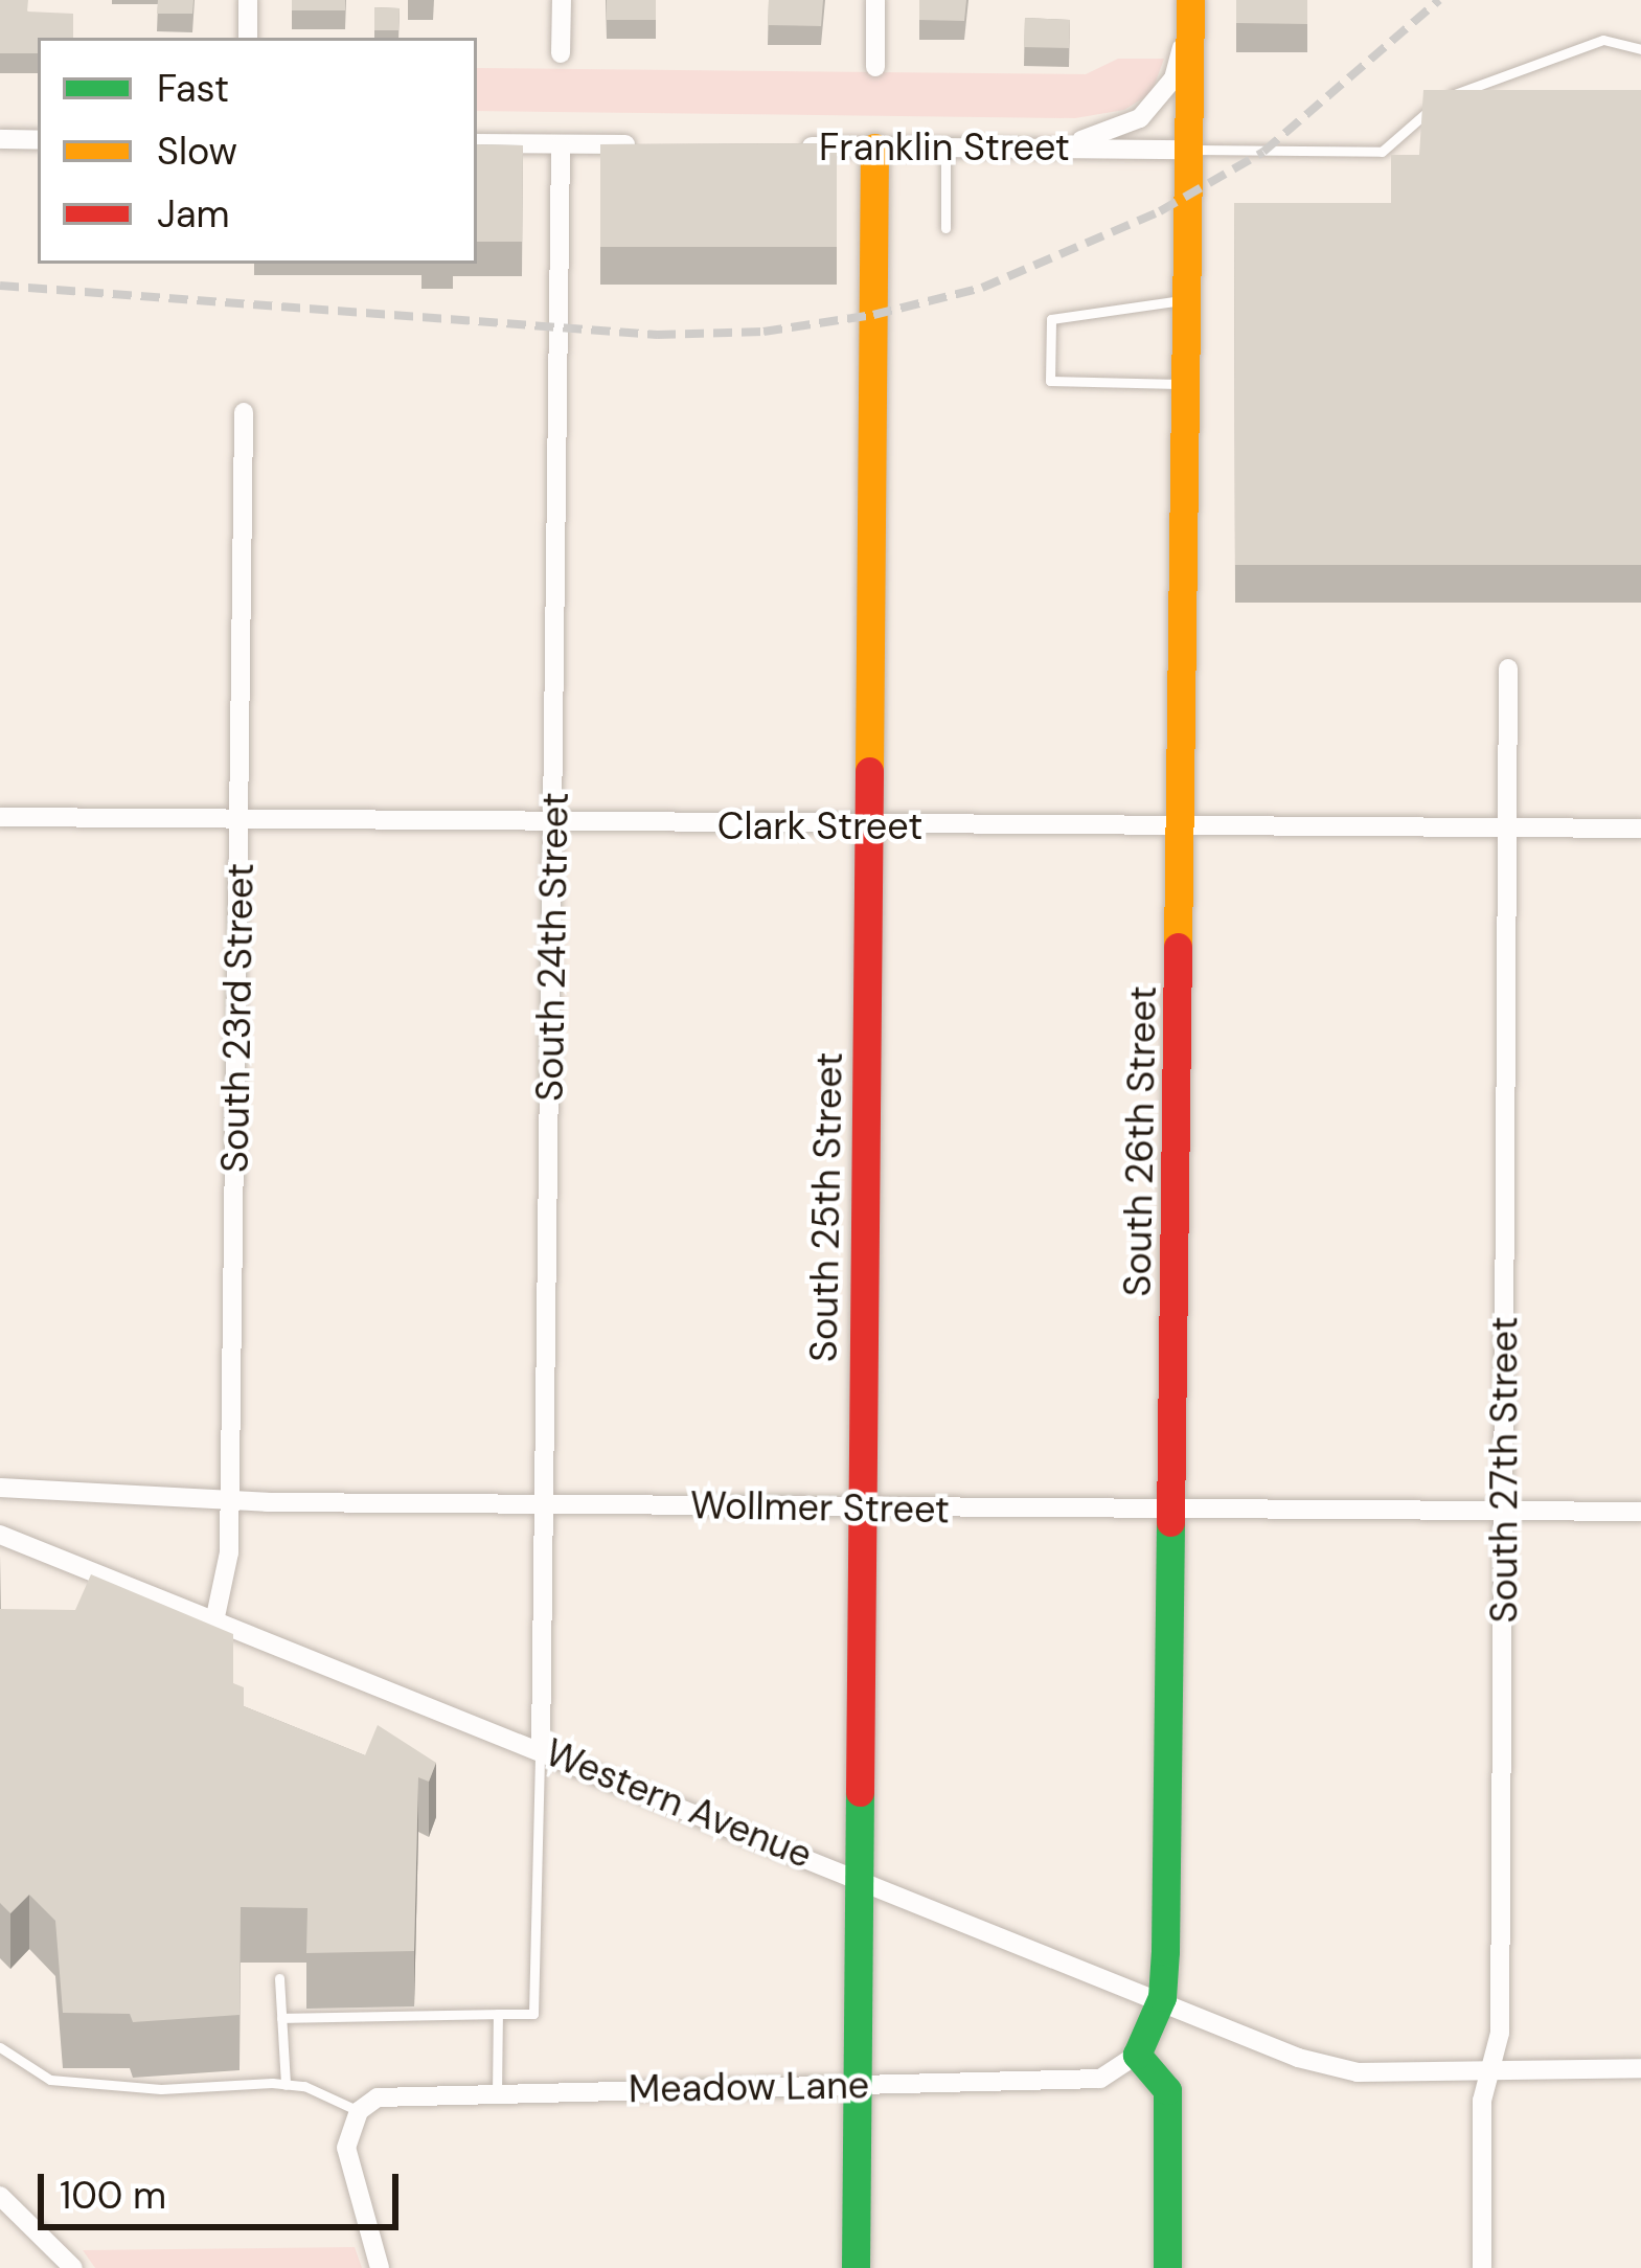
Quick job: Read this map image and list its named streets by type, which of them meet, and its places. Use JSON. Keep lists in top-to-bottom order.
{
  "streets": {
    "street": [
      "Franklin Street",
      "Clark Street",
      "South 24th Street",
      "South 23rd Street",
      "South 26th Street",
      "South 25th Street",
      "South 27th Street",
      "Wollmer Street",
      "Western Avenue",
      "Meadow Lane"
    ]
  },
  "crossings": [
    ["Franklin Street", "South 26th Street"],
    ["Franklin Street", "South 25th Street"],
    ["Clark Street", "South 24th Street"],
    ["Clark Street", "South 23rd Street"],
    ["Clark Street", "South 26th Street"],
    ["Clark Street", "South 25th Street"],
    ["Clark Street", "South 27th Street"],
    ["South 24th Street", "Wollmer Street"],
    ["South 24th Street", "Western Avenue"],
    ["South 23rd Street", "Wollmer Street"],
    ["South 23rd Street", "Western Avenue"],
    ["South 26th Street", "Wollmer Street"],
    ["South 26th Street", "Western Avenue"],
    ["South 26th Street", "Meadow Lane"],
    ["South 25th Street", "Wollmer Street"],
    ["South 25th Street", "Western Avenue"],
    ["South 25th Street", "Meadow Lane"],
    ["South 27th Street", "Wollmer Street"],
    ["South 27th Street", "Western Avenue"]
  ],
  "legend": ["Fast", "Slow", "Jam"],
  "scale_bar": "100 m"
}
